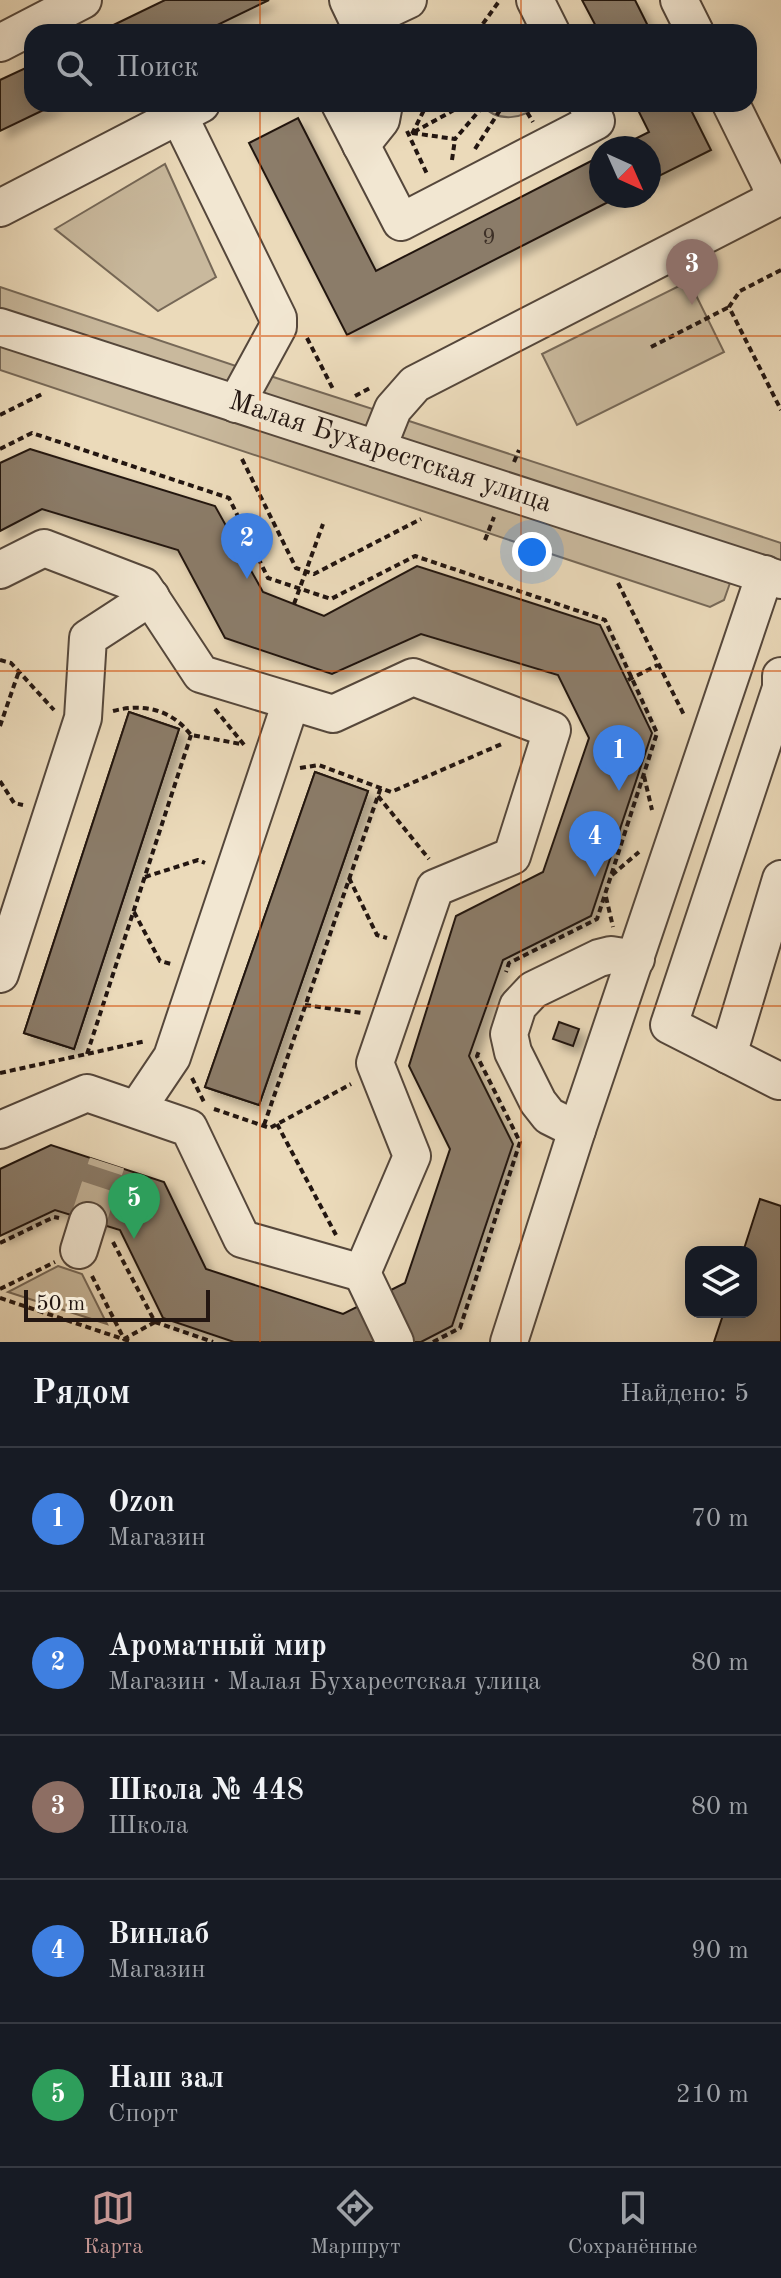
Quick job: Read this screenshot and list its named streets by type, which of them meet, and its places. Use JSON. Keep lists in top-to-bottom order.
{
  "streets": {
    "street": ["Малая Бухарестская улица"]
  },
  "house_numbers": ["9"],
  "scale_bar": "50 m",
  "north": "bottom right",
  "page": {
    "search": "Поиск",
    "pins": [
      "3",
      "2",
      "1",
      "4",
      "5"
    ],
    "scale": "50 m",
    "heading": ["Рядом", "Найдено: 5"],
    "list": [
      {
        "mark": "1",
        "name": "Ozon",
        "note": "Магазин",
        "value": "70 m"
      },
      {
        "mark": "2",
        "name": "Ароматный мир",
        "note": "Магазин · Малая Бухарестская улица",
        "value": "80 m"
      },
      {
        "mark": "3",
        "name": "Школа № 448",
        "note": "Школа",
        "value": "80 m"
      },
      {
        "mark": "4",
        "name": "Винлаб",
        "note": "Магазин",
        "value": "90 m"
      },
      {
        "mark": "5",
        "name": "Наш зал",
        "note": "Спорт",
        "value": "210 m"
      }
    ],
    "nav": ["Карта", "Маршрут", "Сохранённые"]
  }
}
